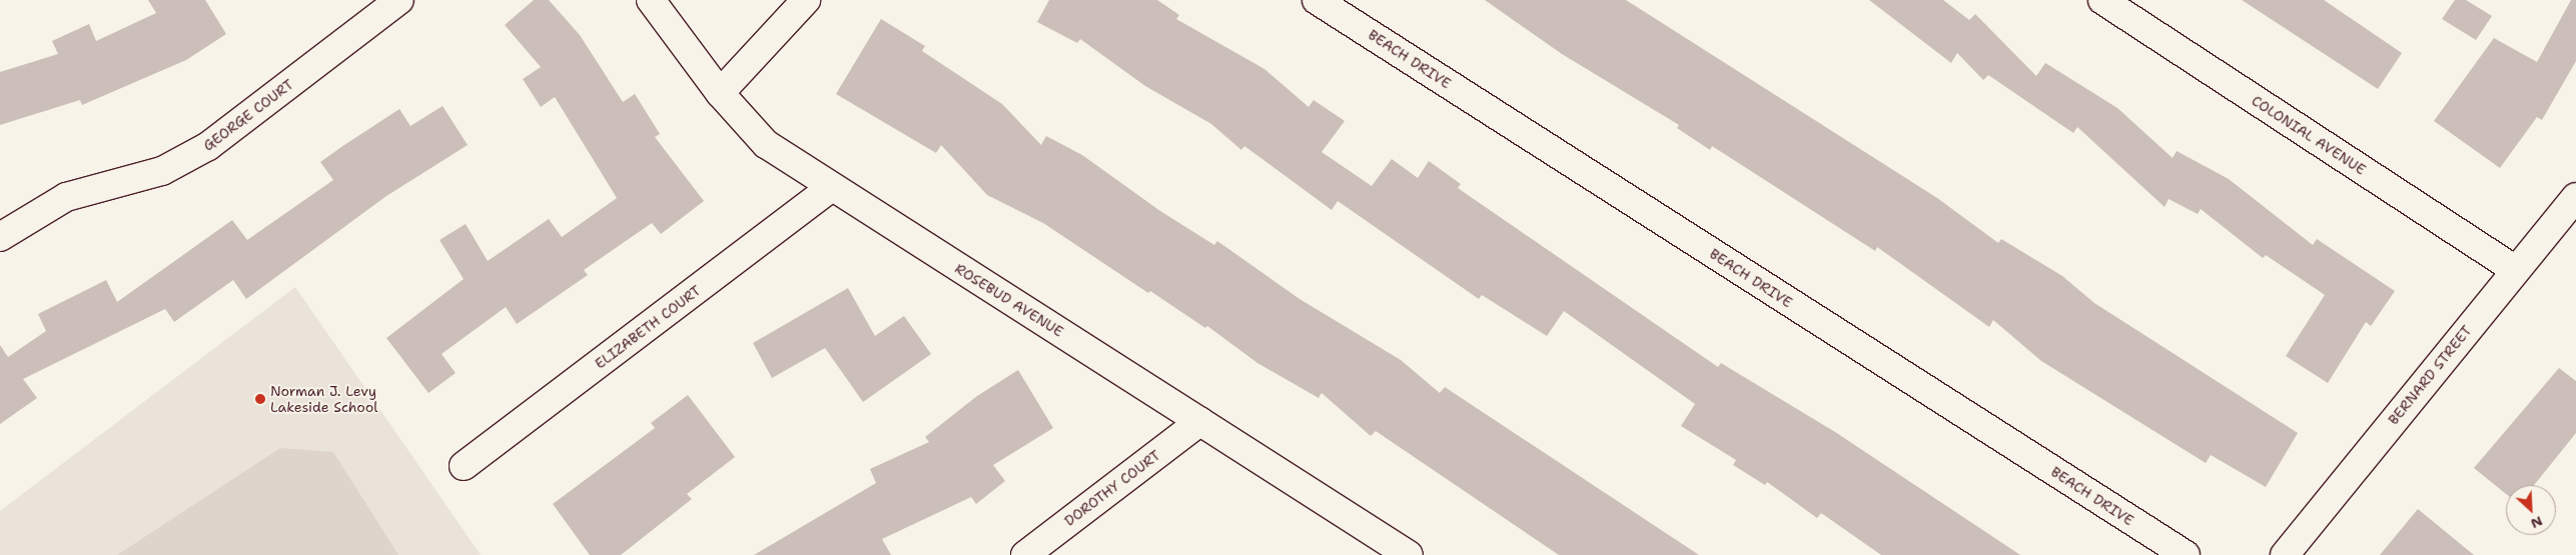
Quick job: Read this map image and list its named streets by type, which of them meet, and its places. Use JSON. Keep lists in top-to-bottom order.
{
  "streets": {
    "street": [
      "BEACH DRIVE",
      "GEORGE COURT",
      "COLONIAL AVENUE",
      "ROSEBUD AVENUE",
      "ELIZABETH COURT",
      "BERNARD STREET",
      "DOROTHY COURT"
    ]
  },
  "crossings": [
    ["COLONIAL AVENUE", "BERNARD STREET"],
    ["ROSEBUD AVENUE", "ELIZABETH COURT"],
    ["ROSEBUD AVENUE", "DOROTHY COURT"]
  ],
  "places": ["Norman J. Levy Lakeside School"],
  "north": "bottom right"
}
